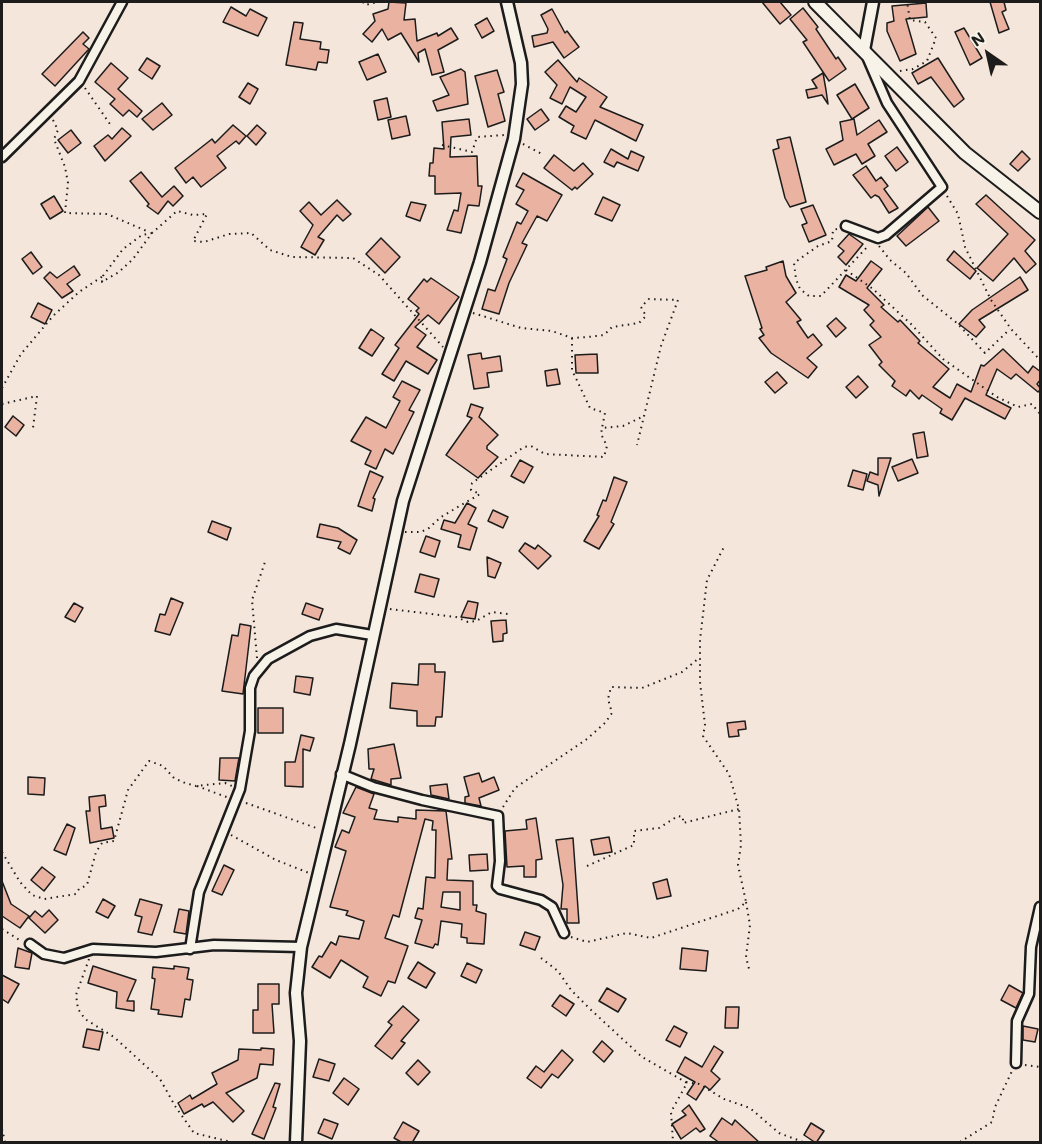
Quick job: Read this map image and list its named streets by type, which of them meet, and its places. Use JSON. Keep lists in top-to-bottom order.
{
  "north": "top left"
}
